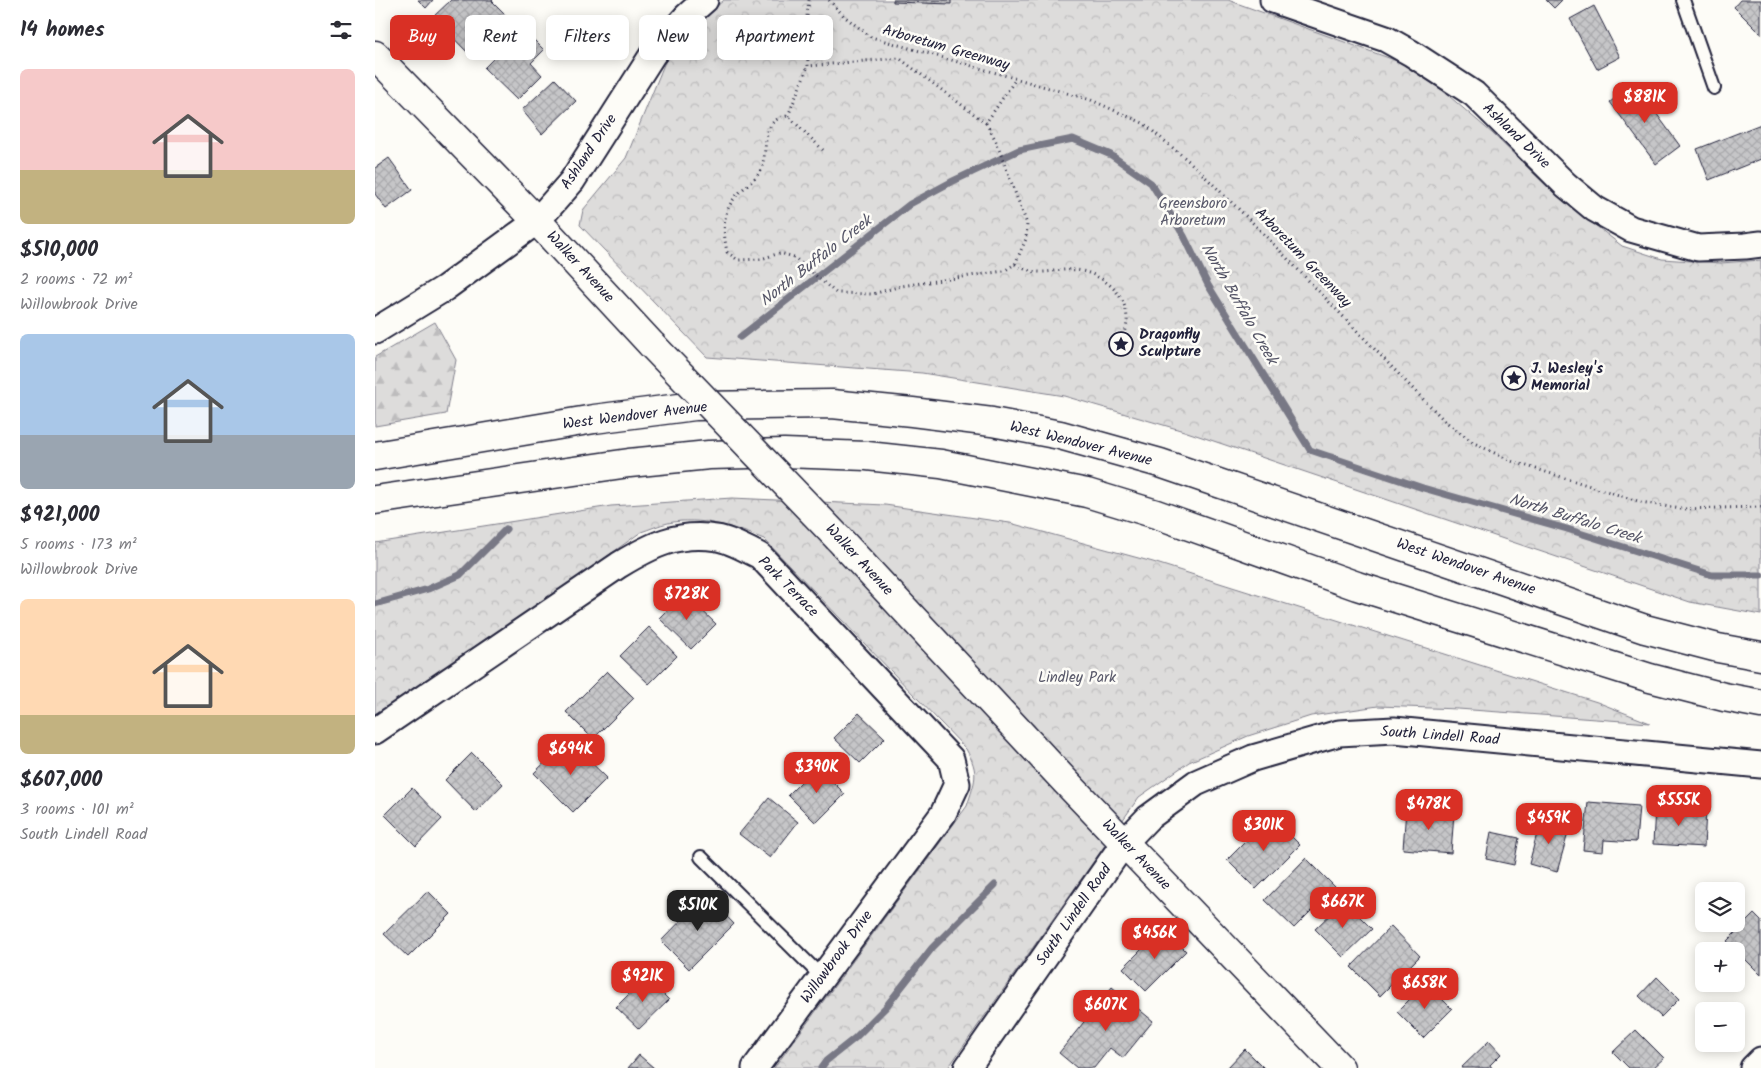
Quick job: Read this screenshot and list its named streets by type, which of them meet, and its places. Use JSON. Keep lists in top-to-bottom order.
{
  "streets": {
    "main road": ["Walker Avenue", "West Wendover Avenue"],
    "street": [
      "Ashland Drive",
      "Park Terrace",
      "South Lindell Road",
      "Willowbrook Drive"
    ],
    "path": ["Arboretum Greenway"]
  },
  "crossings": [
    ["Ashland Drive", "Walker Avenue"],
    ["Walker Avenue", "South Lindell Road"],
    ["Park Terrace", "Willowbrook Drive"]
  ],
  "water": ["North Buffalo Creek"],
  "parks": ["Greensboro Arboretum", "Lindley Park"],
  "places": {
    "place": ["Dragonfly Sculpture", "J. Wesley's Memorial"]
  },
  "page": {
    "heading": "14 homes",
    "chip": [
      "Buy",
      "Rent",
      "Filters",
      "New",
      "Apartment"
    ],
    "list": [
      {
        "name": "$510,000",
        "note": "2 rooms · 72 m² · Willowbrook Drive"
      },
      {
        "name": "$921,000",
        "note": "5 rooms · 173 m² · Willowbrook Drive"
      },
      {
        "name": "$607,000",
        "note": "3 rooms · 101 m² · South Lindell Road"
      }
    ],
    "price": [
      "$881K",
      "$728K",
      "$694K",
      "$390K",
      "$555K",
      "$478K",
      "$459K",
      "$301K",
      "$667K",
      "$510K",
      "$456K",
      "$921K",
      "$658K",
      "$607K"
    ],
    "map_buttons": ["+", "−"]
  }
}
